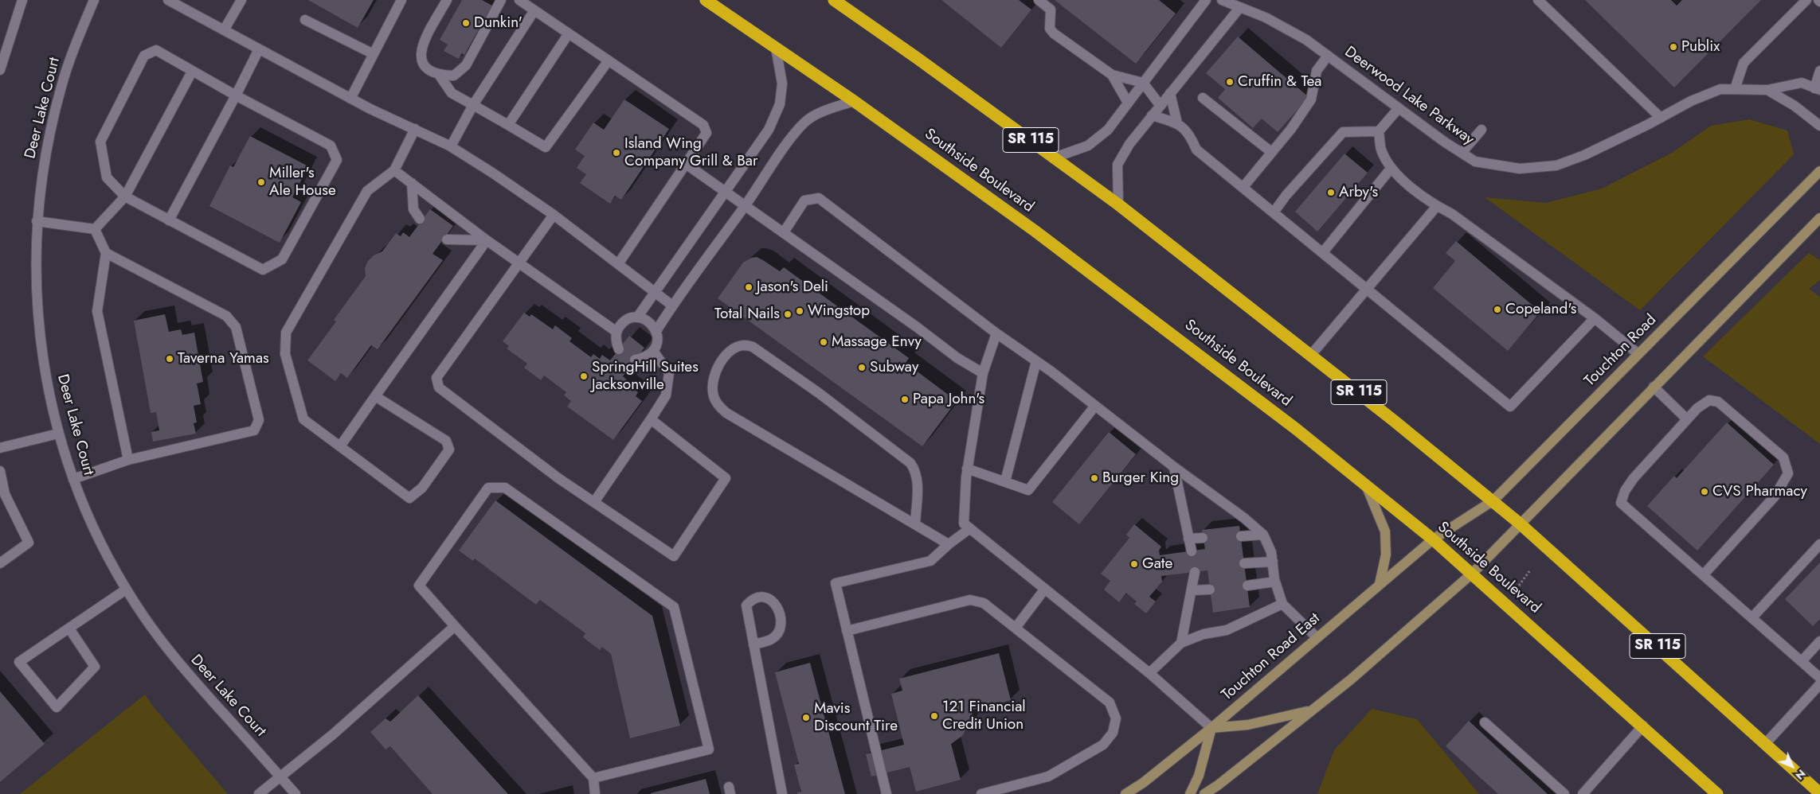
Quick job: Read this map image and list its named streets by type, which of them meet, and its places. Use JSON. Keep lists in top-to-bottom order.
{
  "streets": {
    "highway": ["SR 115", "Southside Boulevard"],
    "street": [
      "Deerwood Lake Parkway",
      "Deer Lake Court",
      "Touchton Road",
      "Touchton Road East"
    ]
  },
  "crossings": [
    ["SR 115", "Touchton Road"],
    ["Southside Boulevard", "Touchton Road"],
    ["Southside Boulevard", "Touchton Road East"],
    ["Touchton Road", "Touchton Road East"]
  ],
  "places": [
    "Dunkin'",
    "Publix",
    "Cruffin & Tea",
    "Island Wing Company Grill & Bar",
    "Miller's Ale House",
    "Arby's",
    "Jason's Deli",
    "Copeland's",
    "Wingstop",
    "Total Nails",
    "Massage Envy",
    "Taverna Yamas",
    "Subway",
    "SpringHill Suites Jacksonville",
    "Papa John's",
    "Burger King",
    "CVS Pharmacy",
    "Gate",
    "121 Financial Credit Union",
    "Mavis Discount Tire"
  ],
  "north": "bottom right"
}
